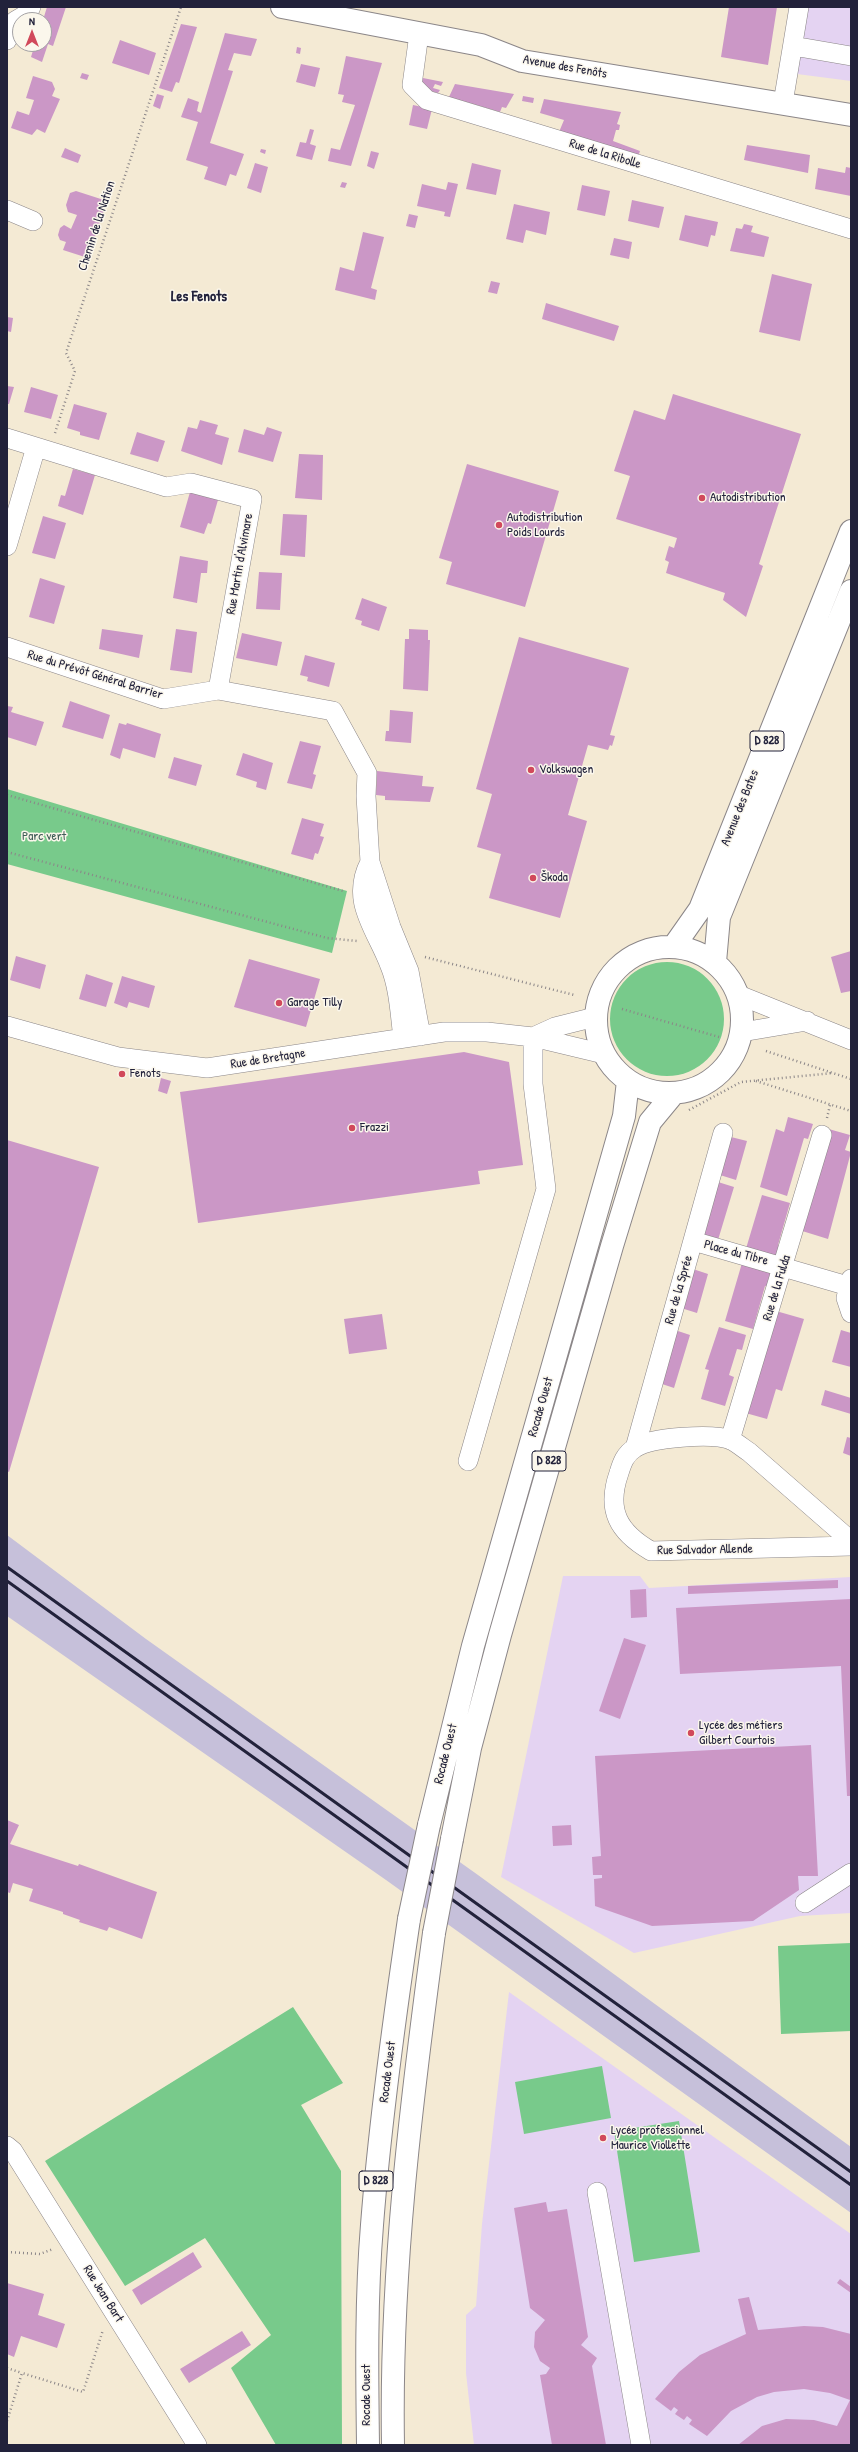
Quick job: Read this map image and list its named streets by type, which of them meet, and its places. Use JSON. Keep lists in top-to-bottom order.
{
  "streets": {
    "main road": [
      "Avenue des Fenôts",
      "D 828",
      "Avenue des Bates",
      "Rocade Ouest"
    ],
    "street": [
      "Rue de la Ribolle",
      "Rue Martin d'Alvimare",
      "Rue du Prévôt Général Barrier",
      "Rue de Bretagne",
      "Place du Tibre",
      "Rue de la Fulda",
      "Rue de la Sprée",
      "Rue Salvador Allende",
      "Rue Jean Bart"
    ],
    "path": ["Chemin de la Nation"]
  },
  "crossings": [
    ["Avenue des Fenôts", "Rue de la Ribolle"],
    ["Chemin de la Nation", "Rue Martin d'Alvimare"],
    ["Rue Martin d'Alvimare", "Rue du Prévôt Général Barrier"],
    ["Rue du Prévôt Général Barrier", "Rue de Bretagne"],
    ["Place du Tibre", "Rue de la Fulda"],
    ["Place du Tibre", "Rue de la Sprée"],
    ["Rue de la Sprée", "Rue Salvador Allende"]
  ],
  "districts": ["Les Fenots"],
  "parks": ["Parc vert"],
  "places": [
    "Autodistribution",
    "Autodistribution Poids Lourds",
    "Volkswagen",
    "Škoda",
    "Garage Tilly",
    "Fenots",
    "Frazzi",
    "Lycée des métiers Gilbert Courtois",
    "Lycée professionnel Maurice Viollette"
  ],
  "north": "top"
}
